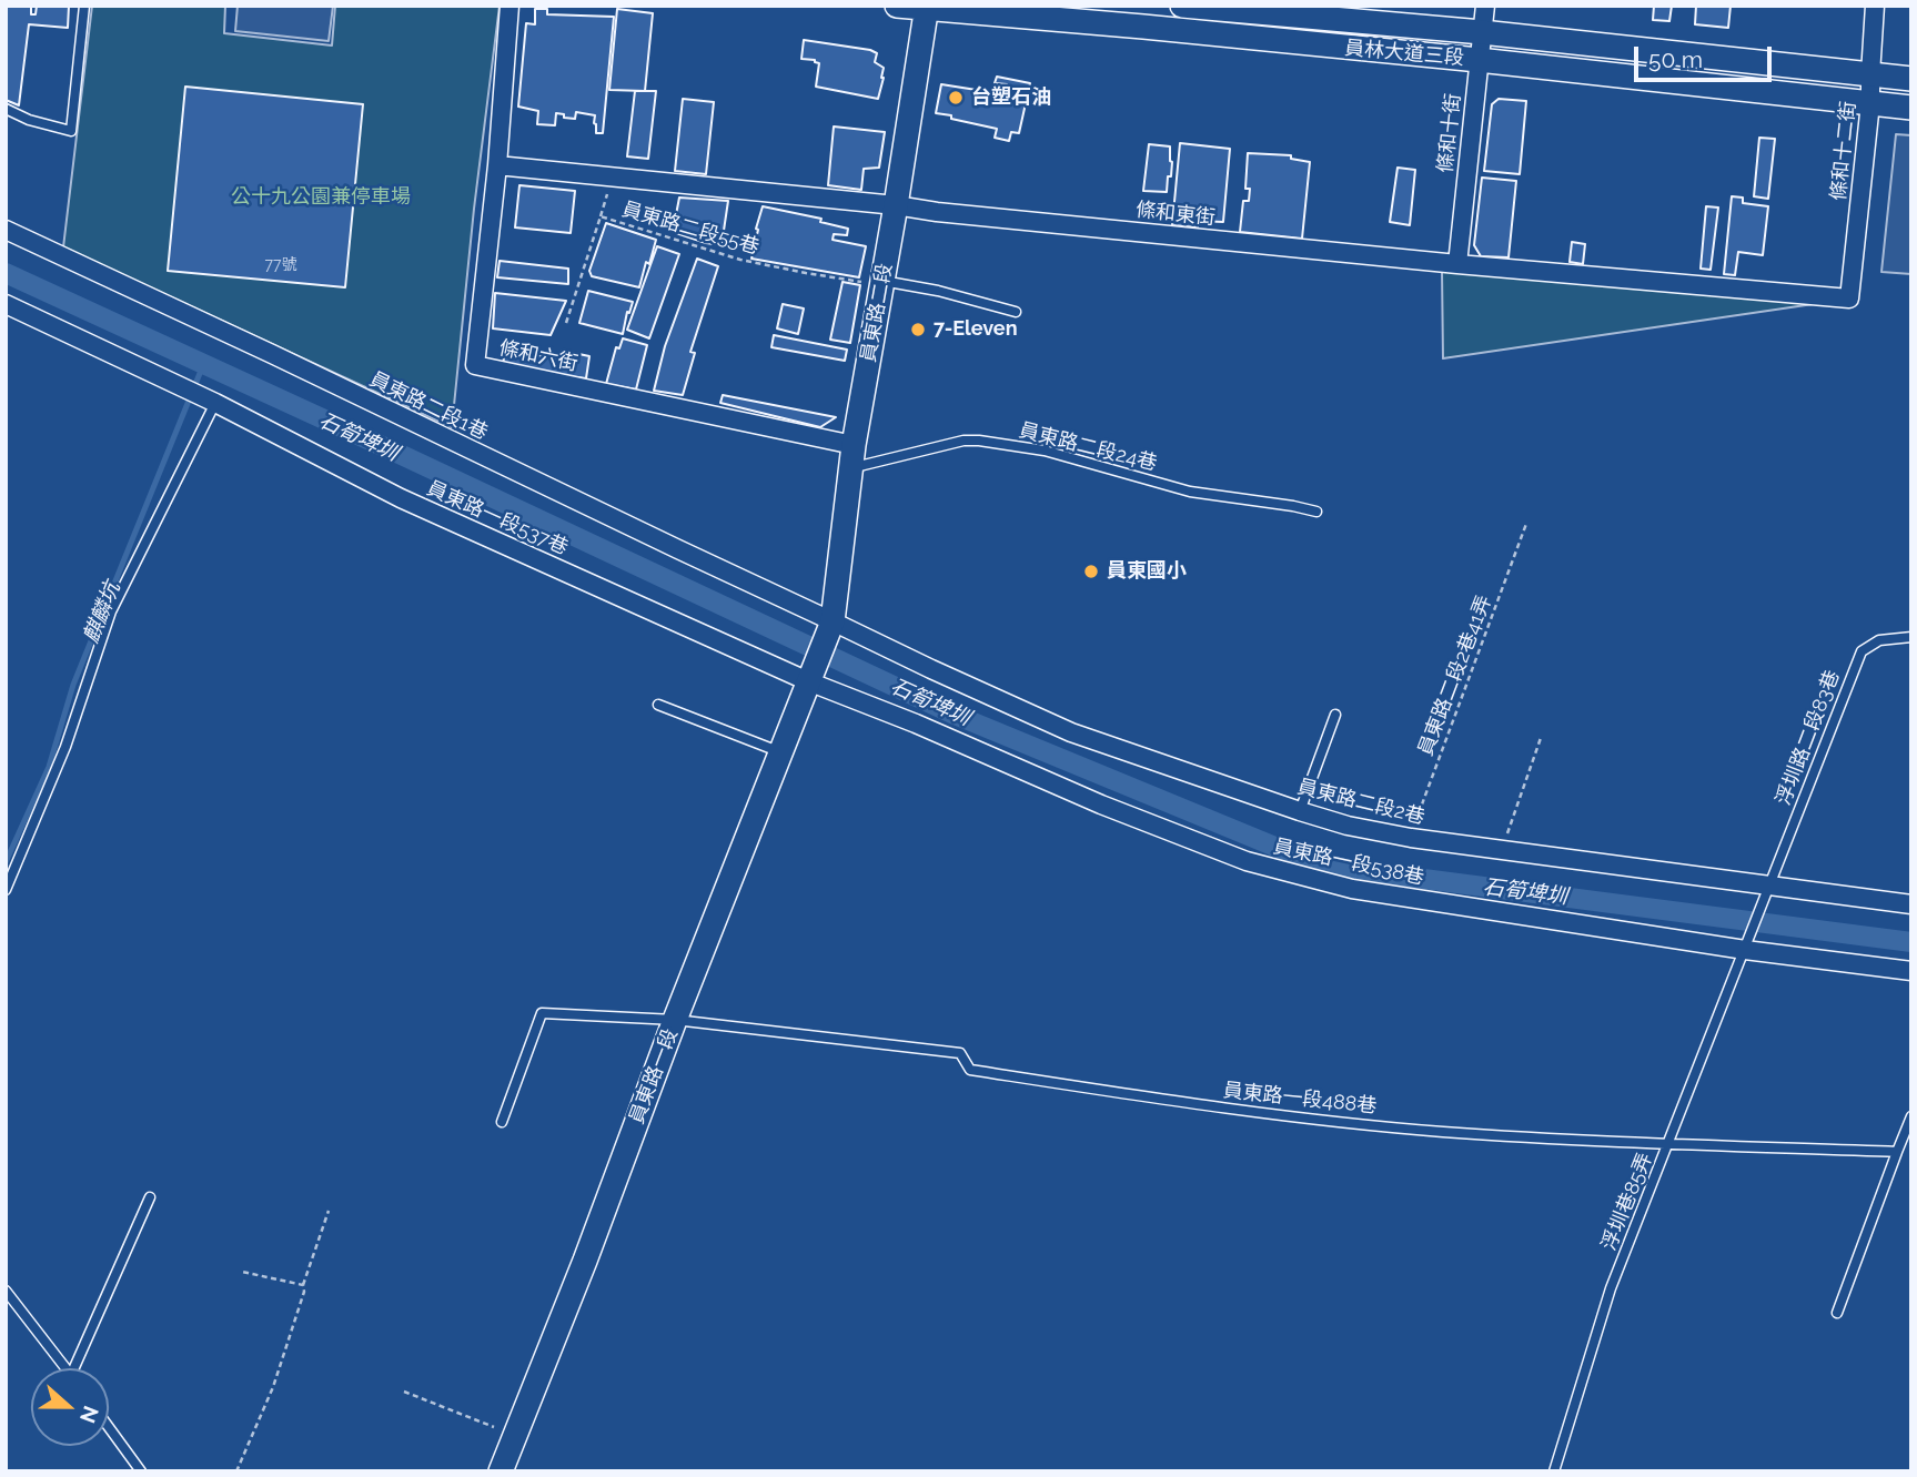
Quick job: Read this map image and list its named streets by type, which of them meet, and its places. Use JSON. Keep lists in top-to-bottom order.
{
  "streets": {
    "main road": ["員林大道三段", "員東路二段", "員東路一段"],
    "street": [
      "條和十街",
      "條和十二街",
      "條和東街",
      "條和六街",
      "員東路二段1巷",
      "員東路一段537巷",
      "員東路二段2巷",
      "員東路一段538巷"
    ],
    "lane": [
      "員東路二段24巷",
      "浮圳路二段83巷",
      "員東路一段488巷",
      "浮圳巷85弄"
    ],
    "path": ["員東路二段55巷", "員東路二段2巷41弄"]
  },
  "crossings": [
    ["員林大道三段", "條和十街"],
    ["員林大道三段", "條和十二街"],
    ["員林大道三段", "員東路二段"],
    ["條和十街", "條和東街"],
    ["條和十二街", "條和東街"],
    ["條和東街", "員東路二段"],
    ["條和東街", "條和六街"],
    ["員東路二段55巷", "員東路二段"],
    ["員東路二段", "條和六街"],
    ["員東路二段", "員東路二段1巷"],
    ["員東路二段", "員東路二段24巷"],
    ["員東路二段", "員東路一段537巷"],
    ["員東路二段", "員東路二段2巷"],
    ["員東路二段", "員東路一段538巷"],
    ["員東路二段", "員東路一段"],
    ["條和六街", "員東路二段24巷"],
    ["員東路二段1巷", "員東路二段2巷"],
    ["員東路一段537巷", "員東路一段538巷"],
    ["員東路一段537巷", "員東路一段"],
    ["員東路二段2巷41弄", "員東路二段2巷"],
    ["浮圳路二段83巷", "員東路二段2巷"],
    ["浮圳路二段83巷", "員東路一段538巷"],
    ["浮圳路二段83巷", "浮圳巷85弄"],
    ["員東路一段538巷", "員東路一段"],
    ["員東路一段538巷", "浮圳巷85弄"],
    ["員東路一段", "員東路一段488巷"],
    ["員東路一段488巷", "浮圳巷85弄"]
  ],
  "water": ["石筍埤圳", "麒麟坑"],
  "parks": ["公十九公園兼停車場"],
  "places": ["台塑石油", "7-Eleven", "員東國小"],
  "house_numbers": ["77號"],
  "scale_bar": "50 m",
  "north": "right"
}
